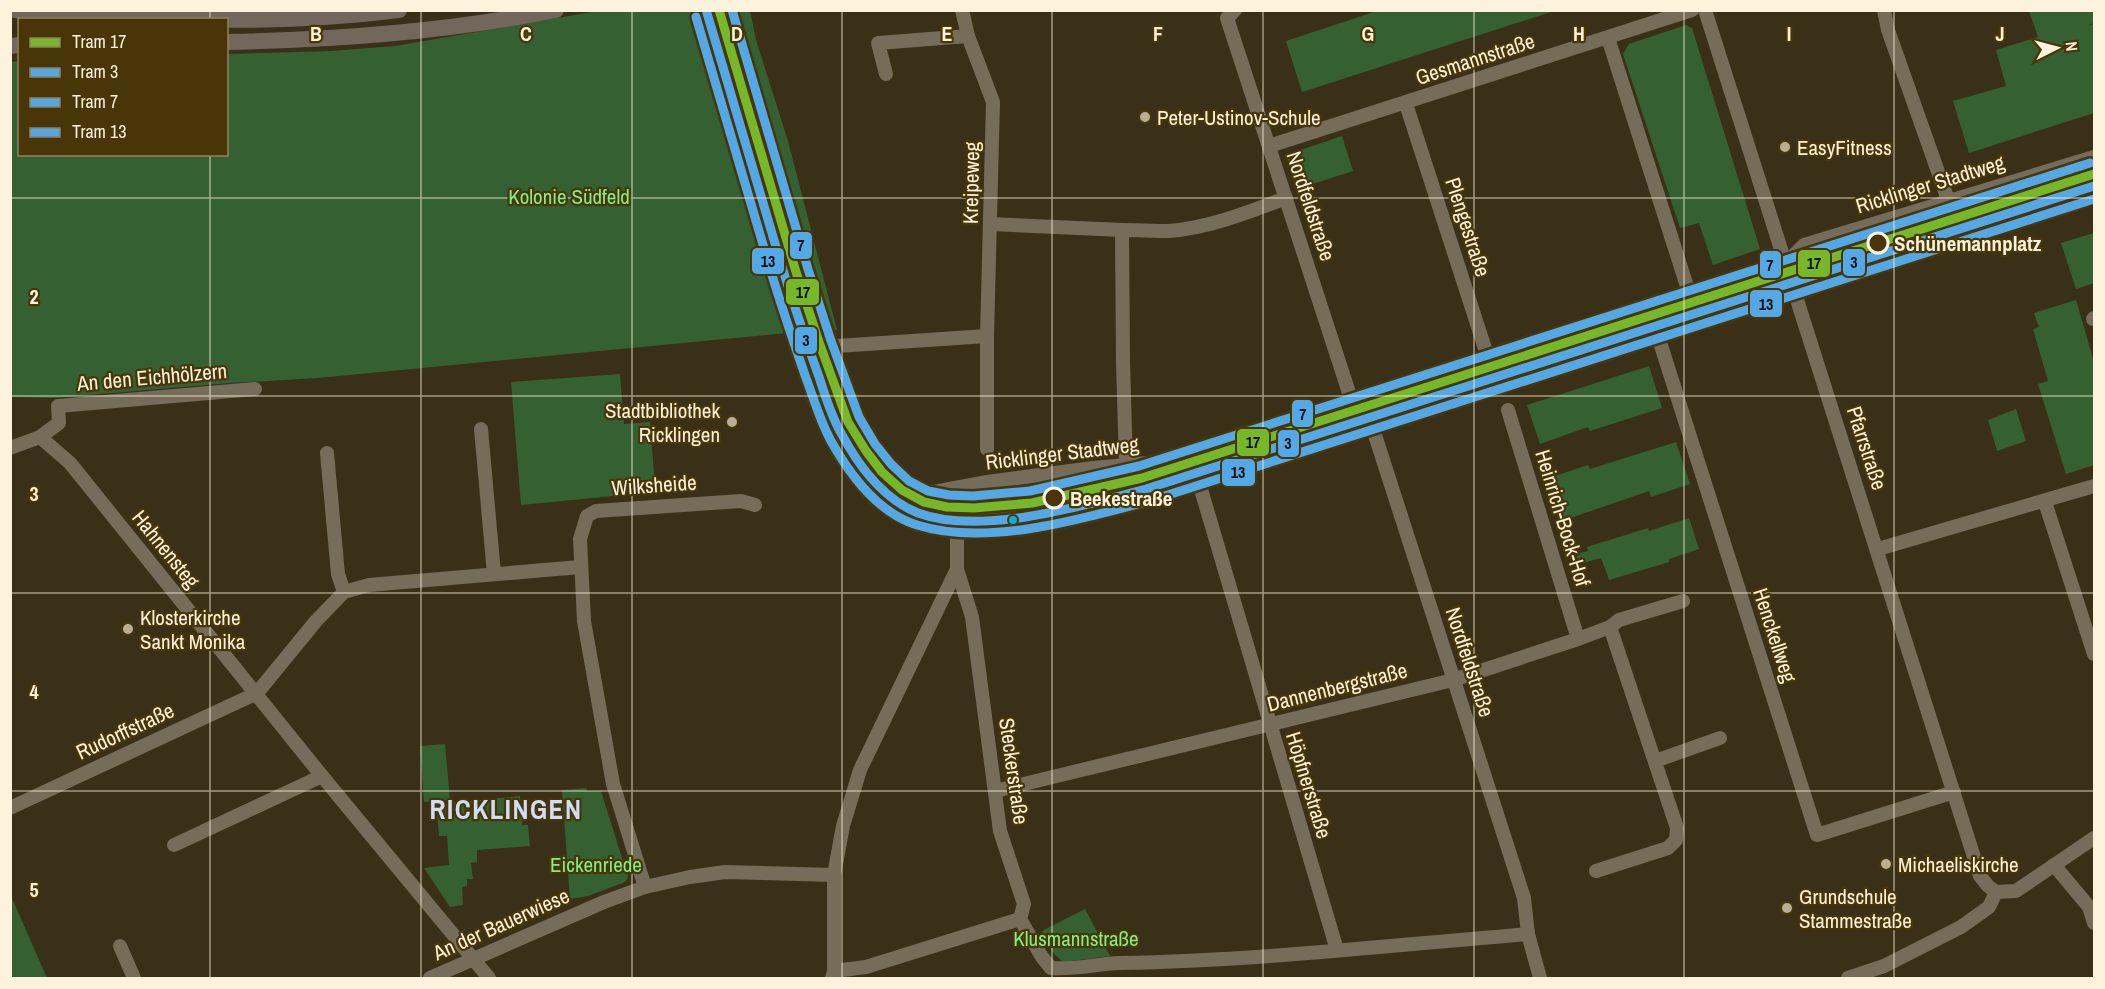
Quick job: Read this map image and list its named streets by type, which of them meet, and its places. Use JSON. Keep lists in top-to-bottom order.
{
  "streets": {
    "street": [
      "Gesmannstraße",
      "Kreipeweg",
      "Ricklinger Stadtweg",
      "Nordfeldstraße",
      "Plengestraße",
      "An den Eichhölzern",
      "Pfarrstraße",
      "Wilksheide",
      "Heinrich-Bock-Hof",
      "Hahnensteg",
      "Henckellweg",
      "Dannenbergstraße",
      "Rudorffstraße",
      "Steckerstraße",
      "Höpfnerstraße",
      "An der Bauerwiese"
    ]
  },
  "crossings": [
    ["Gesmannstraße", "Nordfeldstraße"],
    ["Gesmannstraße", "Plengestraße"],
    ["Ricklinger Stadtweg", "Nordfeldstraße"],
    ["Ricklinger Stadtweg", "Plengestraße"],
    ["Ricklinger Stadtweg", "Pfarrstraße"],
    ["Ricklinger Stadtweg", "Henckellweg"],
    ["Ricklinger Stadtweg", "Höpfnerstraße"],
    ["Nordfeldstraße", "Dannenbergstraße"],
    ["An den Eichhölzern", "Hahnensteg"],
    ["Pfarrstraße", "Henckellweg"],
    ["Heinrich-Bock-Hof", "Dannenbergstraße"],
    ["Hahnensteg", "Rudorffstraße"],
    ["Hahnensteg", "An der Bauerwiese"],
    ["Dannenbergstraße", "Steckerstraße"],
    ["Dannenbergstraße", "Höpfnerstraße"]
  ],
  "districts": ["RICKLINGEN"],
  "parks": ["Kolonie Südfeld", "Eickenriede", "Klusmannstraße"],
  "places": [
    "Peter-Ustinov-Schule",
    "EasyFitness",
    "Schünemannplatz",
    "Stadtbibliothek Ricklingen",
    "Beekestraße",
    "Klosterkirche Sankt Monika",
    "Michaeliskirche",
    "Grundschule Stammestraße"
  ],
  "lines": [
    "tram line 17",
    "tram line 7",
    "tram line 3",
    "tram line 13"
  ],
  "legend": [
    "Tram 17",
    "Tram 3",
    "Tram 7",
    "Tram 13"
  ],
  "north": "right",
  "grid": {
    "columns": [
      "B",
      "C",
      "D",
      "E",
      "F",
      "G",
      "H",
      "I",
      "J"
    ],
    "rows": [
      "2",
      "3",
      "4",
      "5"
    ]
  }
}
